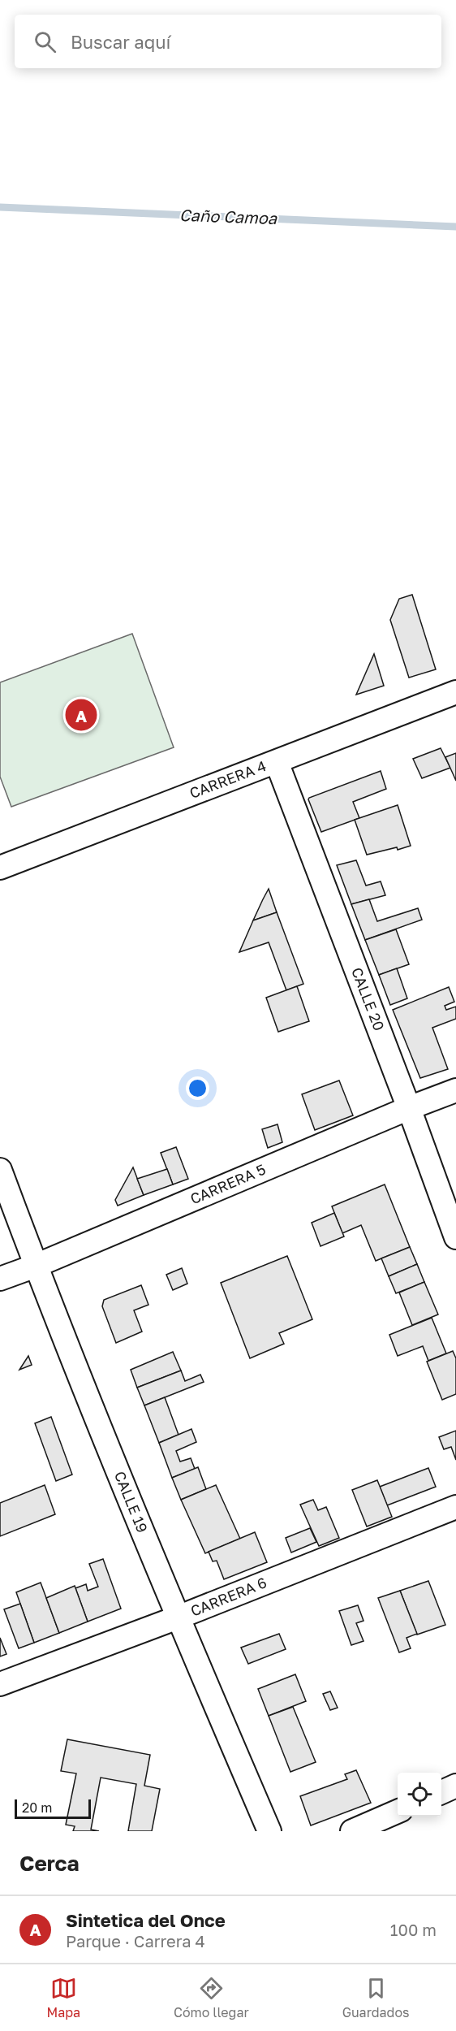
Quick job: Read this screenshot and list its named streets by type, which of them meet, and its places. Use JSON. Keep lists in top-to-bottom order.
{
  "streets": {
    "street": [
      "CARRERA 4",
      "CALLE 20",
      "CARRERA 5",
      "CALLE 19",
      "CARRERA 6"
    ]
  },
  "crossings": [
    ["CARRERA 4", "CALLE 20"],
    ["CALLE 20", "CARRERA 5"],
    ["CARRERA 5", "CALLE 19"],
    ["CALLE 19", "CARRERA 6"]
  ],
  "water": ["Caño Camoa"],
  "scale_bar": "20 m",
  "page": {
    "search": "Buscar aquí",
    "pins": "A",
    "scale": "20 m",
    "heading": "Cerca",
    "list": [
      {
        "mark": "A",
        "name": "Sintetica del Once",
        "note": "Parque · Carrera 4",
        "value": "100 m"
      }
    ],
    "nav": ["Mapa", "Cómo llegar", "Guardados"]
  }
}
